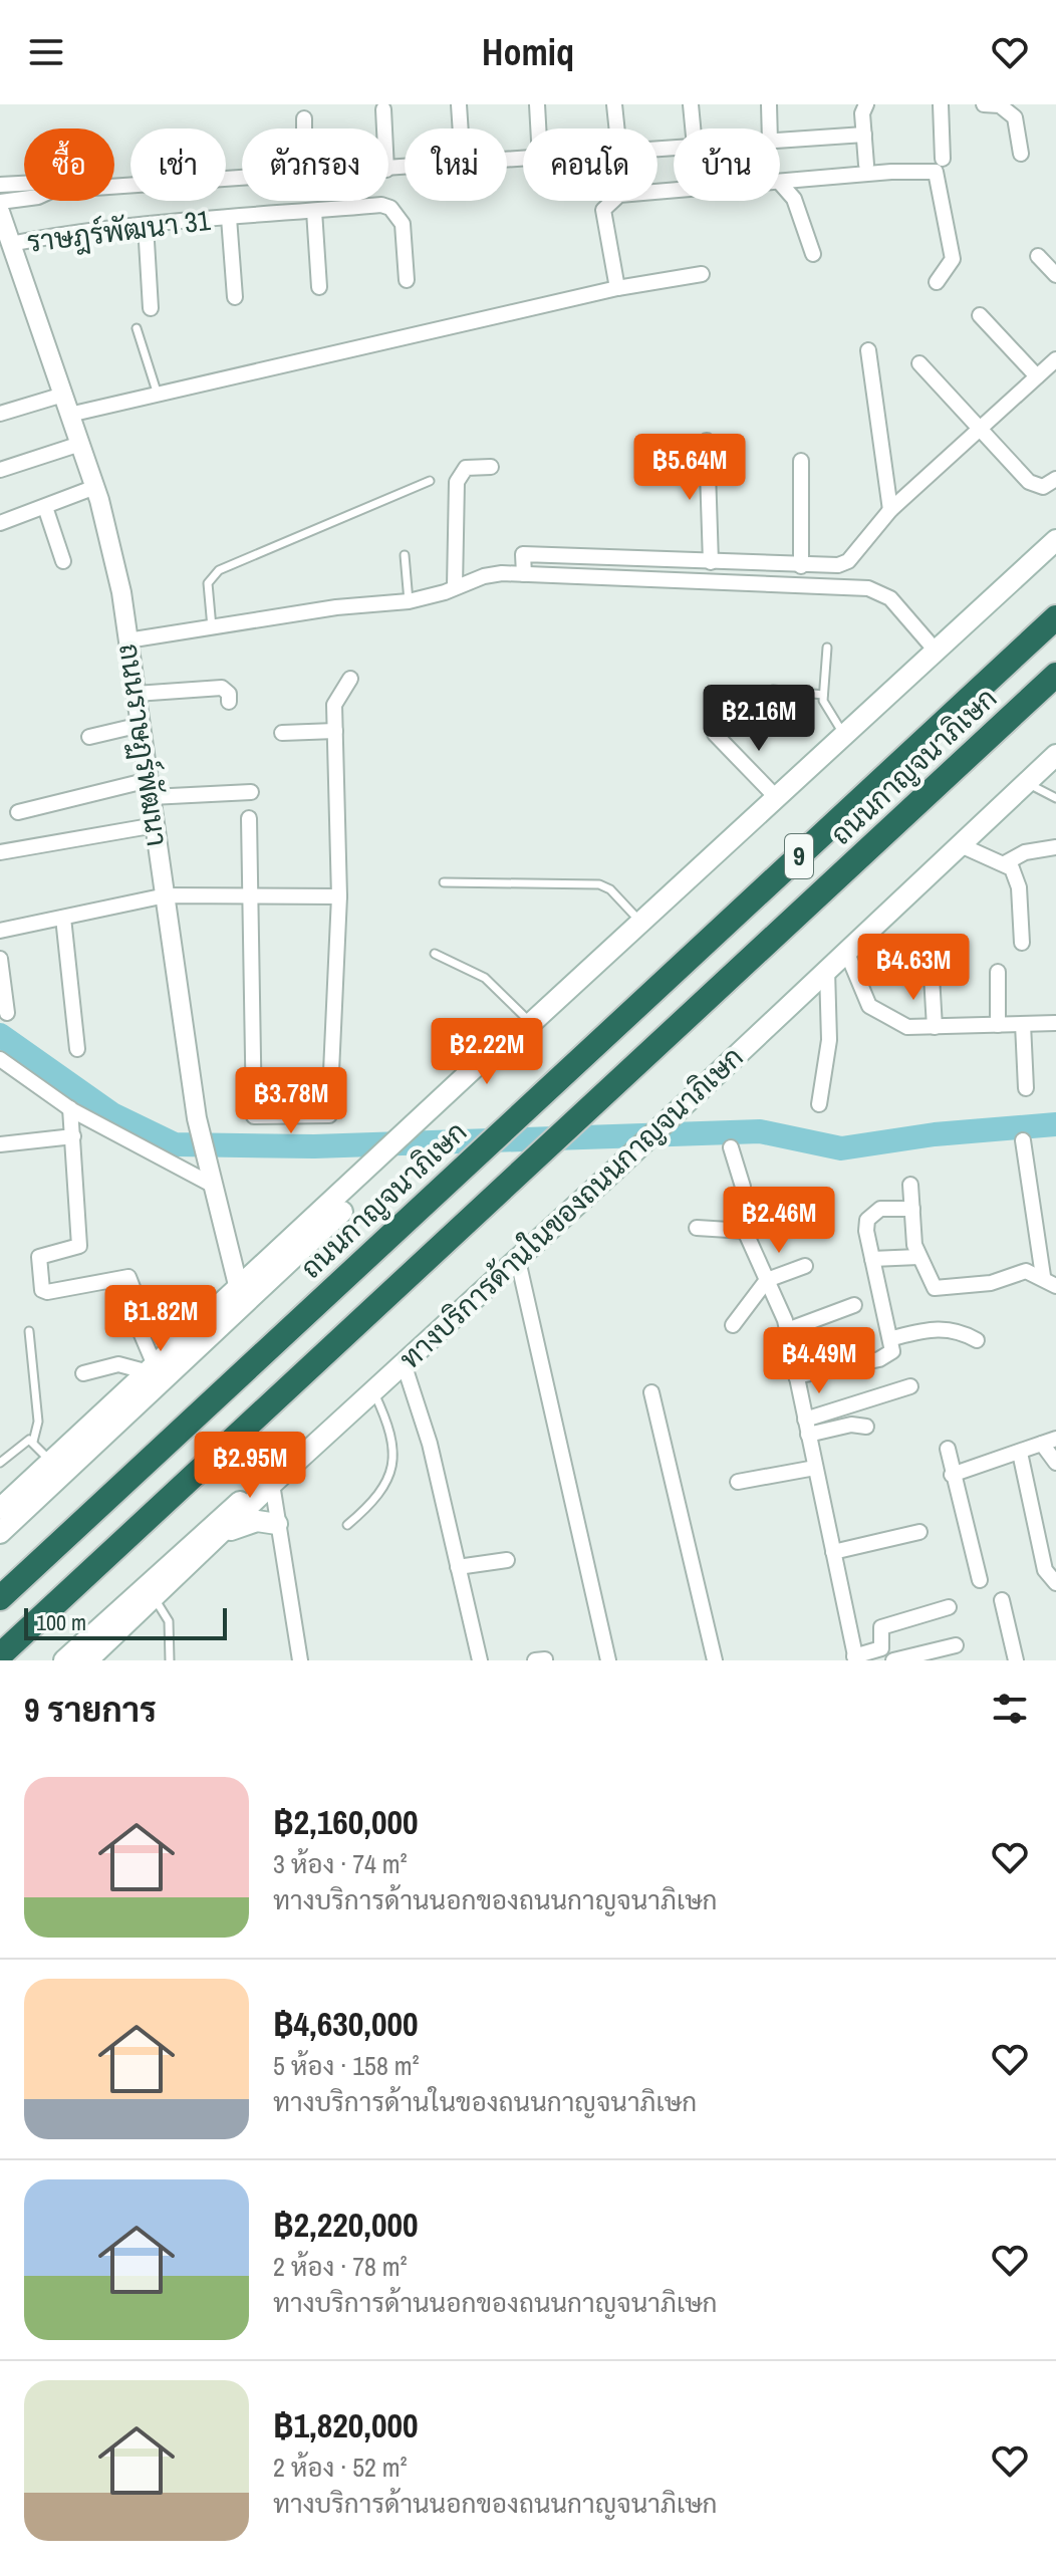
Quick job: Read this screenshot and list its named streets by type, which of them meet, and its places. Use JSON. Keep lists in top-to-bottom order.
{
  "streets": {
    "highway": ["ถนนกาญจนาภิเษก", "9"],
    "main road": ["ทางบริการด้านในของถนนกาญจนาภิเษก"],
    "street": ["ราษฎร์พัฒนา 31", "ถนนราษฏร์พัฒนา"]
  },
  "crossings": [
    ["ราษฎร์พัฒนา 31", "ถนนราษฏร์พัฒนา"]
  ],
  "scale_bar": "100 m",
  "page": {
    "header": "Homiq",
    "chip": [
      "ซื้อ",
      "เช่า",
      "ตัวกรอง",
      "ใหม่",
      "คอนโด",
      "บ้าน"
    ],
    "price": [
      "฿5.64M",
      "฿2.16M",
      "฿4.63M",
      "฿2.22M",
      "฿3.78M",
      "฿2.46M",
      "฿1.82M",
      "฿4.49M",
      "฿2.95M"
    ],
    "scale": "100 m",
    "heading": "9 รายการ",
    "list": [
      {
        "name": "฿2,160,000",
        "note": "3 ห้อง · 74 m² · ทางบริการด้านนอกของถนนกาญจนาภิเษก"
      },
      {
        "name": "฿4,630,000",
        "note": "5 ห้อง · 158 m² · ทางบริการด้านในของถนนกาญจนาภิเษก"
      },
      {
        "name": "฿2,220,000",
        "note": "2 ห้อง · 78 m² · ทางบริการด้านนอกของถนนกาญจนาภิเษก"
      },
      {
        "name": "฿1,820,000",
        "note": "2 ห้อง · 52 m² · ทางบริการด้านนอกของถนนกาญจนาภิเษก"
      }
    ]
  }
}
